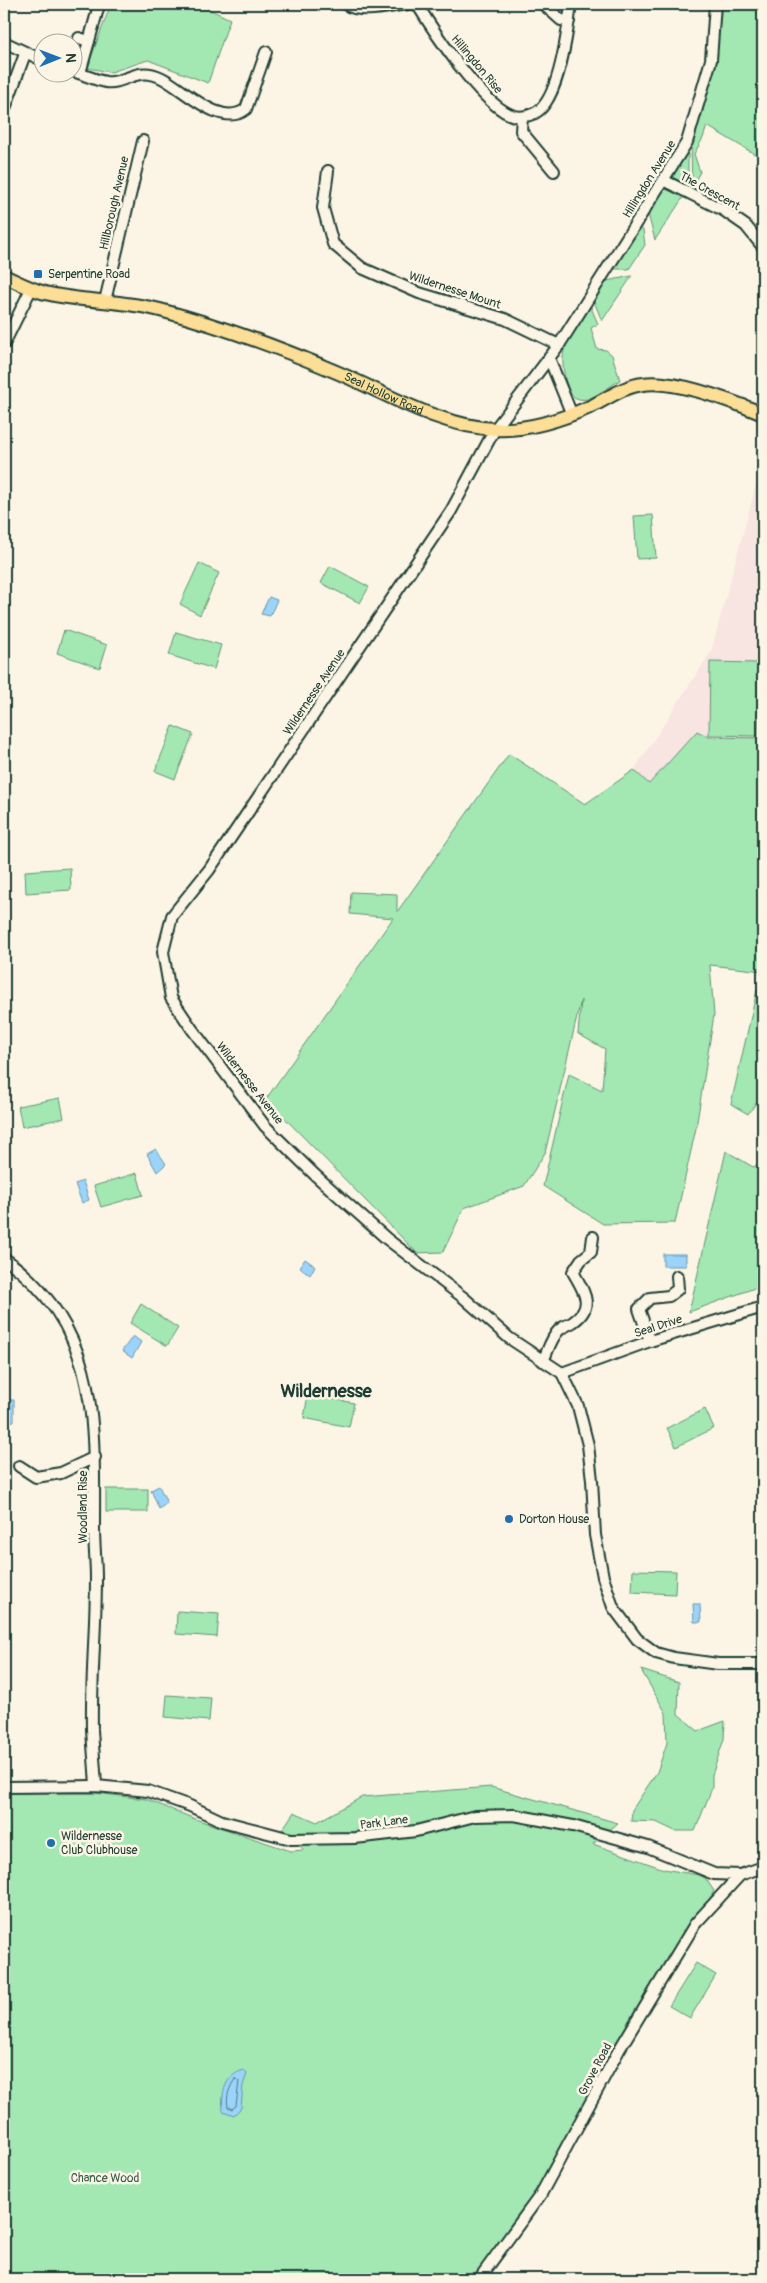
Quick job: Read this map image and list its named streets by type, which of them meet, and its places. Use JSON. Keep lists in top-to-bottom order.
{
  "streets": {
    "main road": ["Seal Hollow Road"],
    "street": [
      "Hillingdon Rise",
      "Hillingdon Avenue",
      "The Crescent",
      "Hillborough Avenue",
      "Wildernesse Mount",
      "Wildernesse Avenue",
      "Seal Drive",
      "Woodland Rise",
      "Park Lane",
      "Grove Road"
    ]
  },
  "crossings": [
    ["Hillingdon Avenue", "The Crescent"],
    ["Hillingdon Avenue", "Wildernesse Mount"],
    ["Hillingdon Avenue", "Wildernesse Avenue"],
    ["Hillborough Avenue", "Seal Hollow Road"],
    ["Seal Hollow Road", "Wildernesse Avenue"],
    ["Wildernesse Avenue", "Seal Drive"],
    ["Woodland Rise", "Park Lane"],
    ["Park Lane", "Grove Road"]
  ],
  "districts": ["Wildernesse"],
  "parks": ["Chance Wood"],
  "places": {
    "transit": ["Serpentine Road"],
    "other": ["Dorton House", "Wildernesse Club Clubhouse"]
  },
  "north": "right"
}
